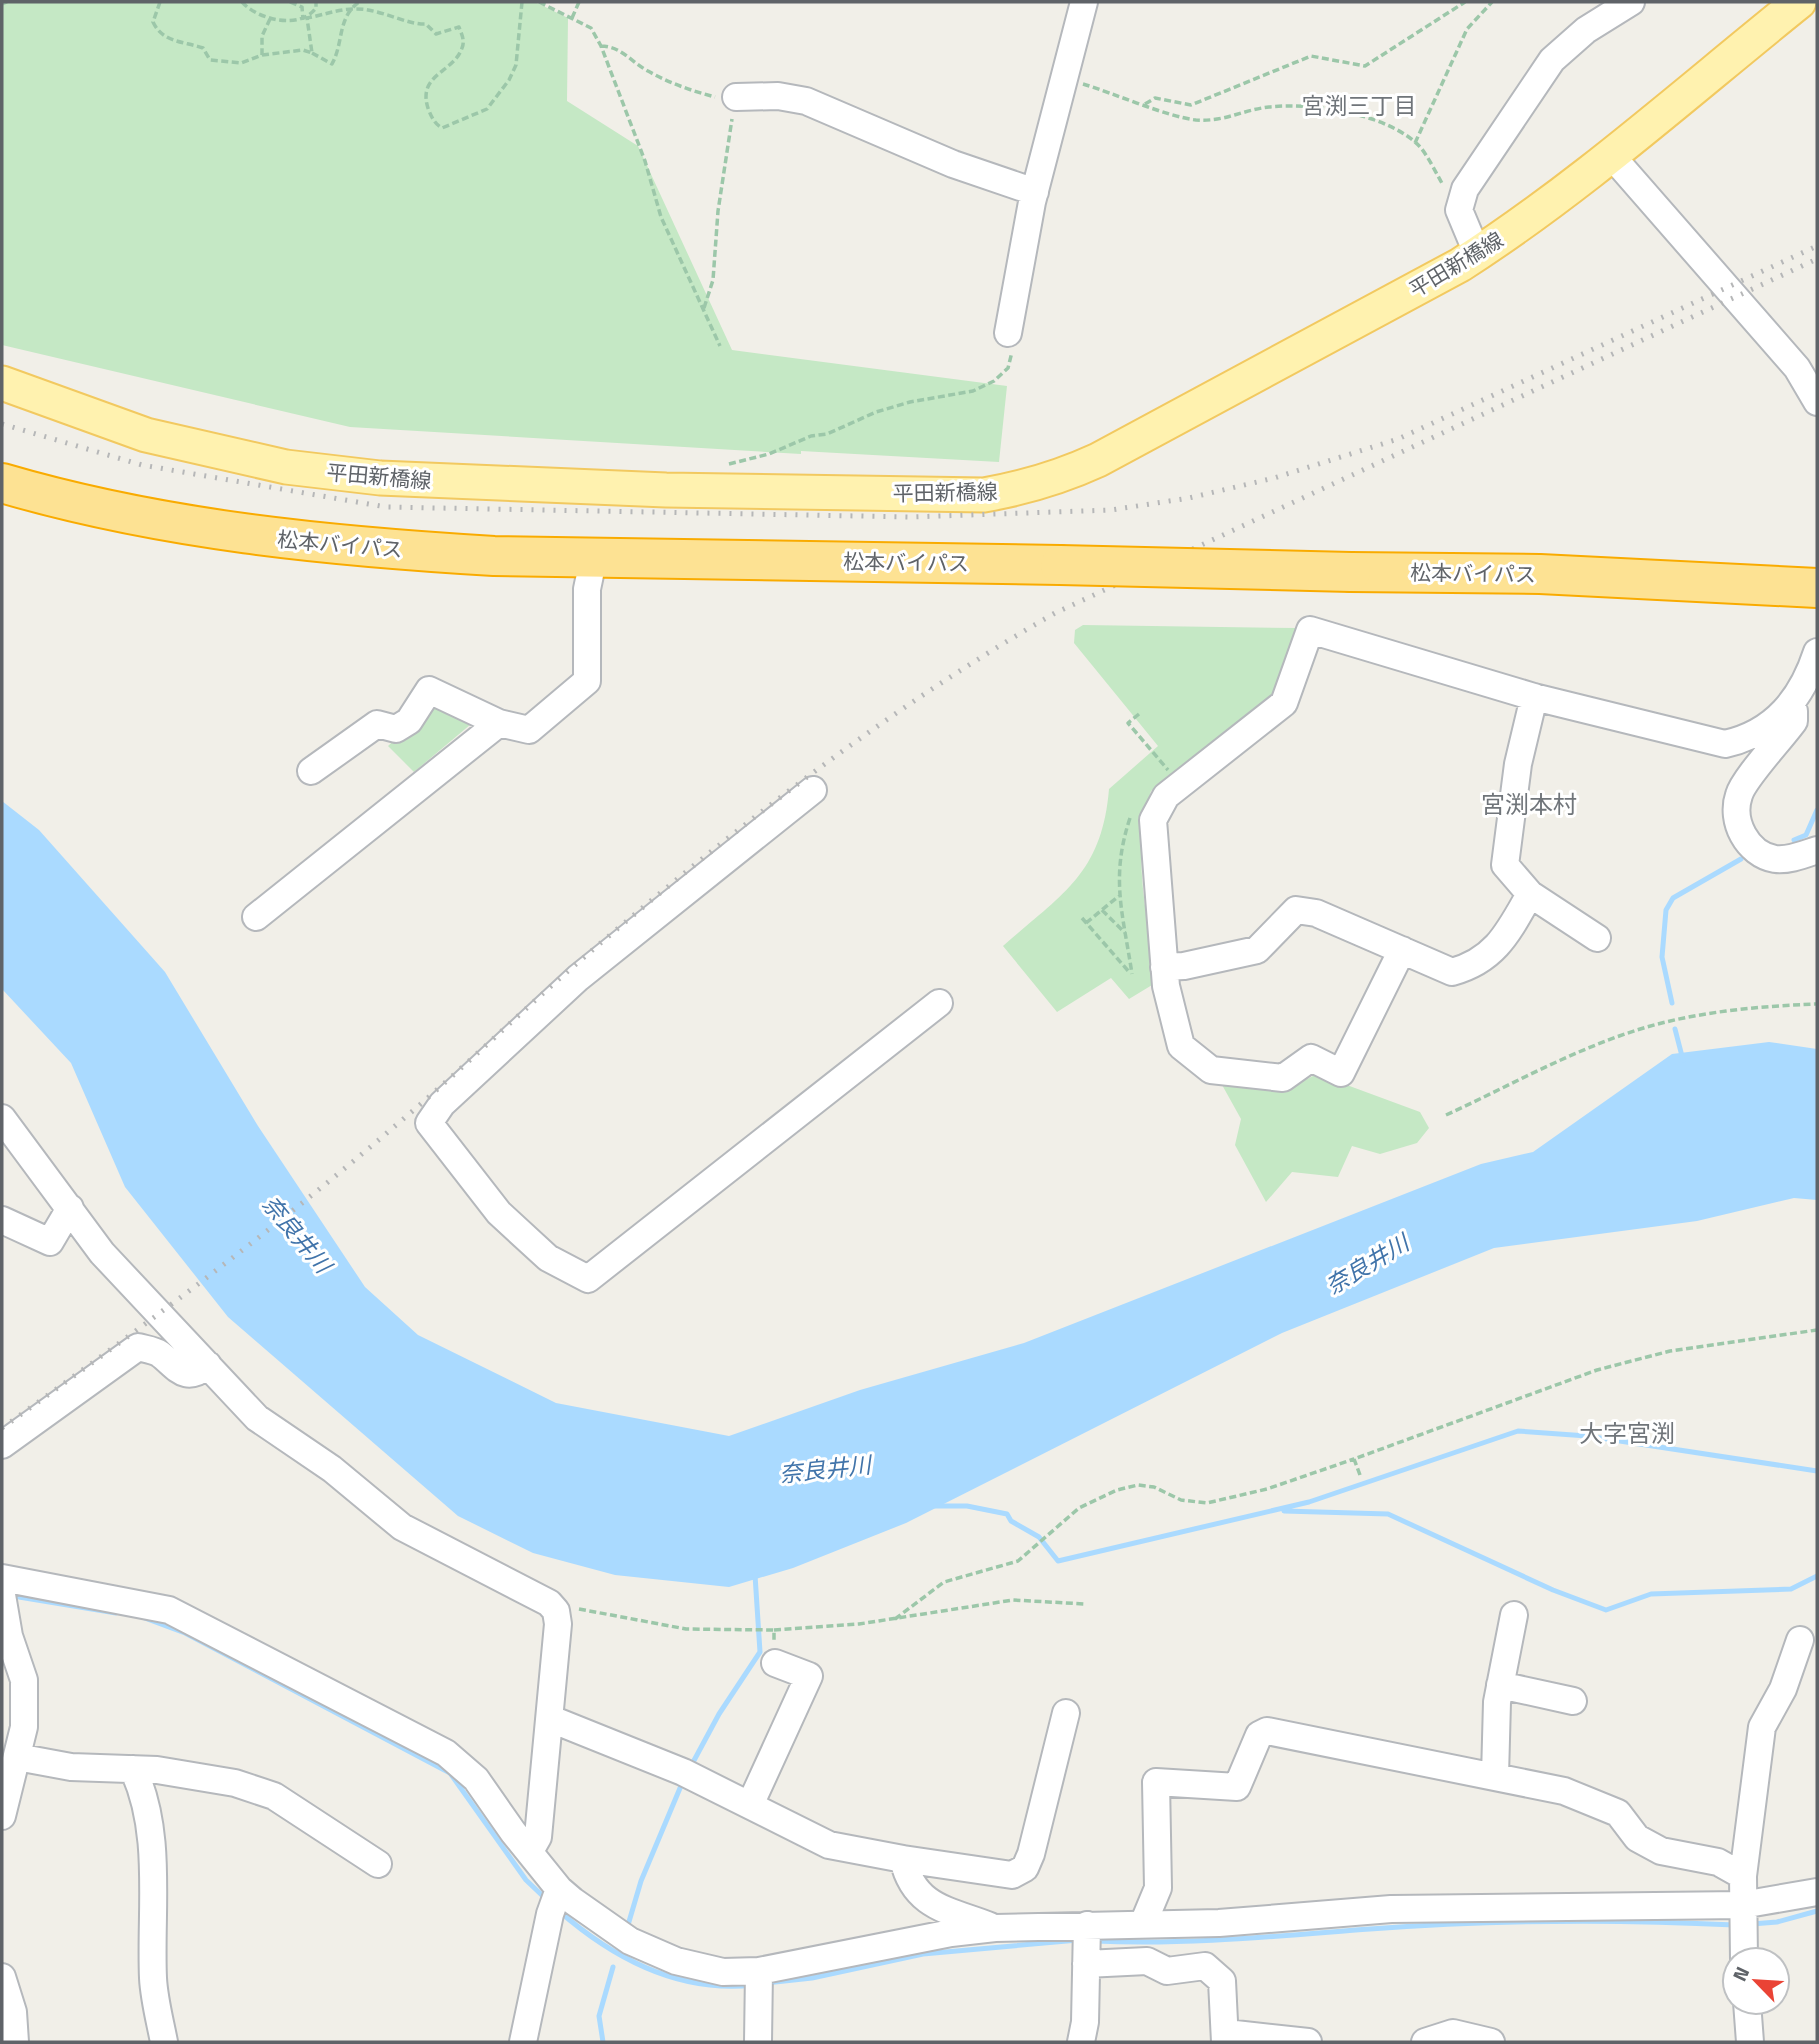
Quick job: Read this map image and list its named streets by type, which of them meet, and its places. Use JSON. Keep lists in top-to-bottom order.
{
  "streets": {
    "highway": ["松本バイパス"],
    "main road": ["平田新橋線"]
  },
  "districts": ["宮渕三丁目", "宮渕本村", "大字宮渕"],
  "water": ["奈良井川"],
  "north": "top left"
}
